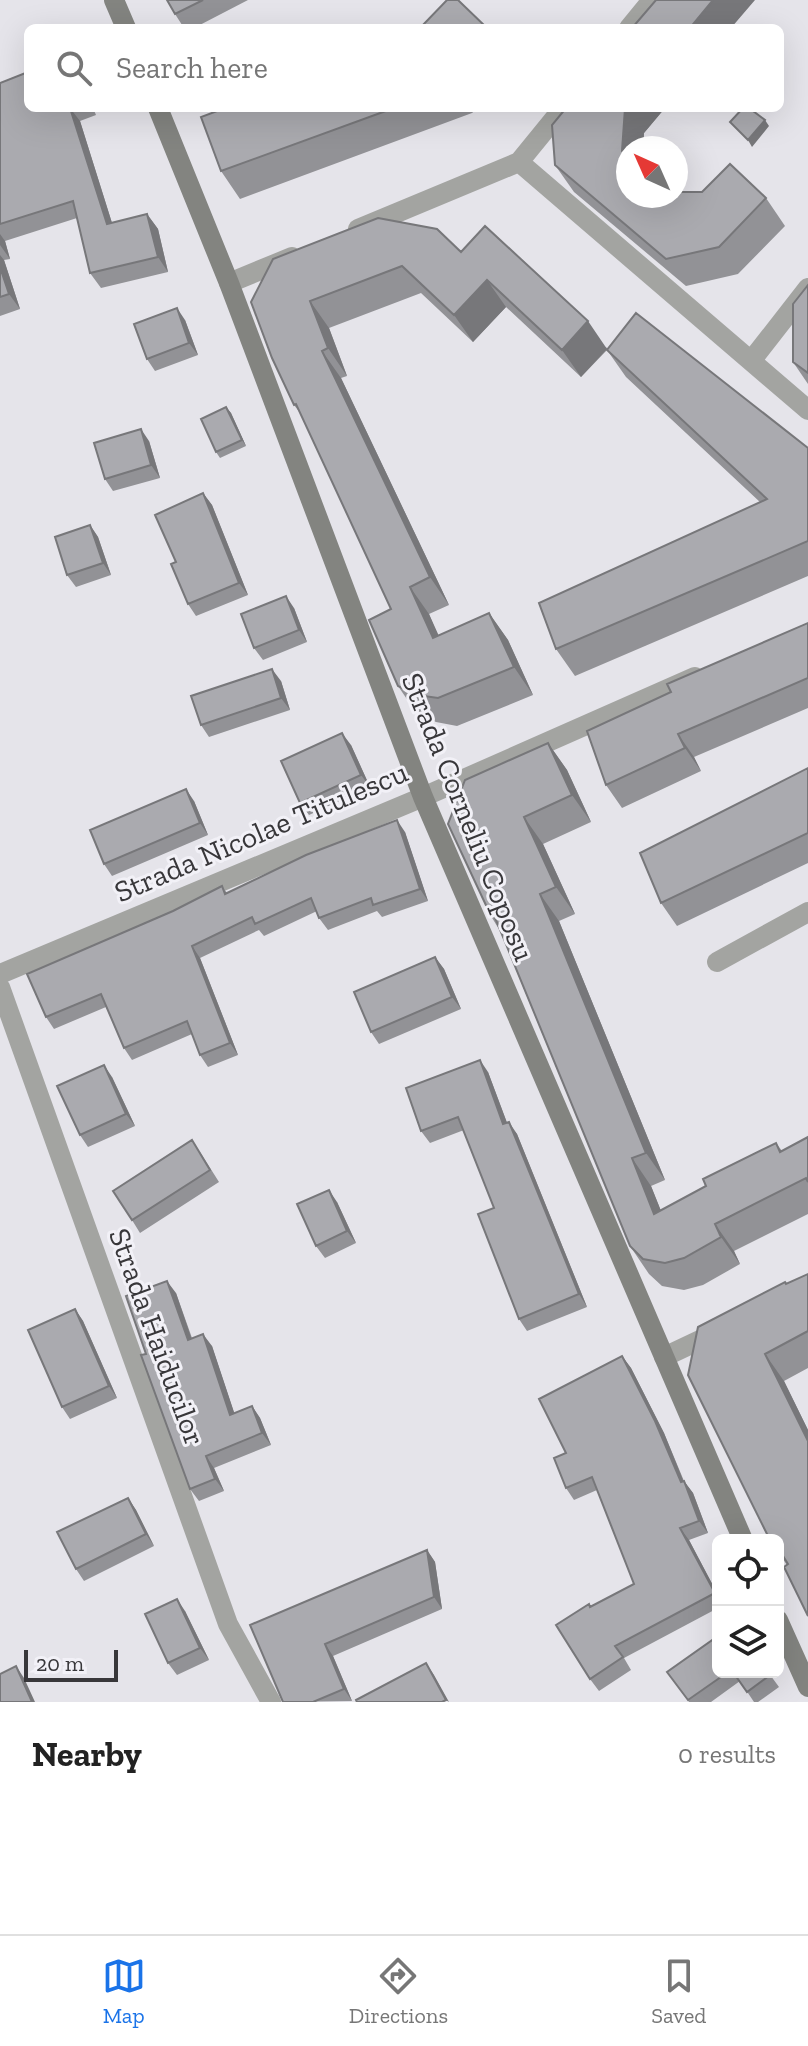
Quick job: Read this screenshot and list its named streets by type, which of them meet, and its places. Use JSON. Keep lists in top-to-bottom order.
{
  "streets": {
    "street": ["Strada Corneliu Coposu", "Strada Nicolae Titulescu", "Strada Haiducilor"]
  },
  "crossings": [
    ["Strada Corneliu Coposu", "Strada Nicolae Titulescu"]
  ],
  "scale_bar": "20 m",
  "north": "top left",
  "page": {
    "search": "Search here",
    "scale": "20 m",
    "heading": ["Nearby", "0 results"],
    "nav": ["Map", "Directions", "Saved"]
  }
}
